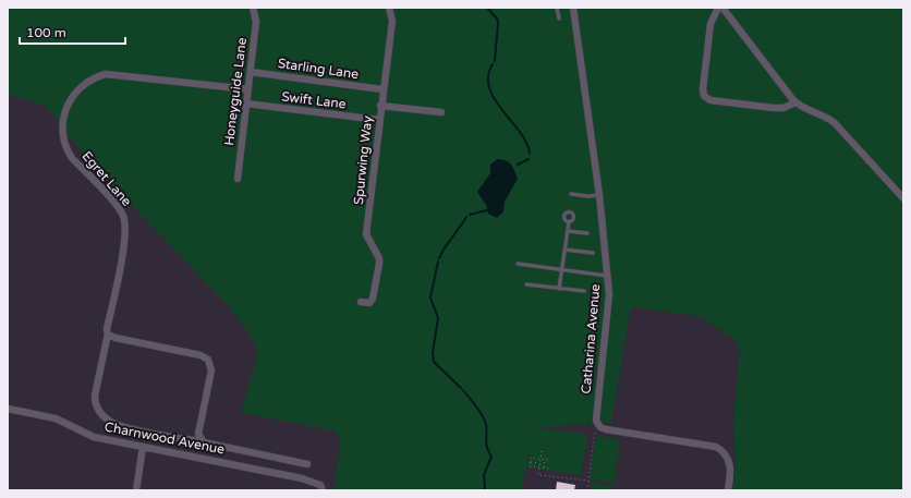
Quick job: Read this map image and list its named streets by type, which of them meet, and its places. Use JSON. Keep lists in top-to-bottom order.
{
  "streets": {
    "street": [
      "Starling Lane",
      "Honeyguide Lane",
      "Swift Lane",
      "Spurwing Way",
      "Egret Lane",
      "Catharina Avenue",
      "Charnwood Avenue"
    ]
  },
  "crossings": [
    ["Starling Lane", "Honeyguide Lane"],
    ["Starling Lane", "Spurwing Way"],
    ["Honeyguide Lane", "Swift Lane"],
    ["Honeyguide Lane", "Egret Lane"],
    ["Swift Lane", "Spurwing Way"]
  ],
  "scale_bar": "100 m"
}
